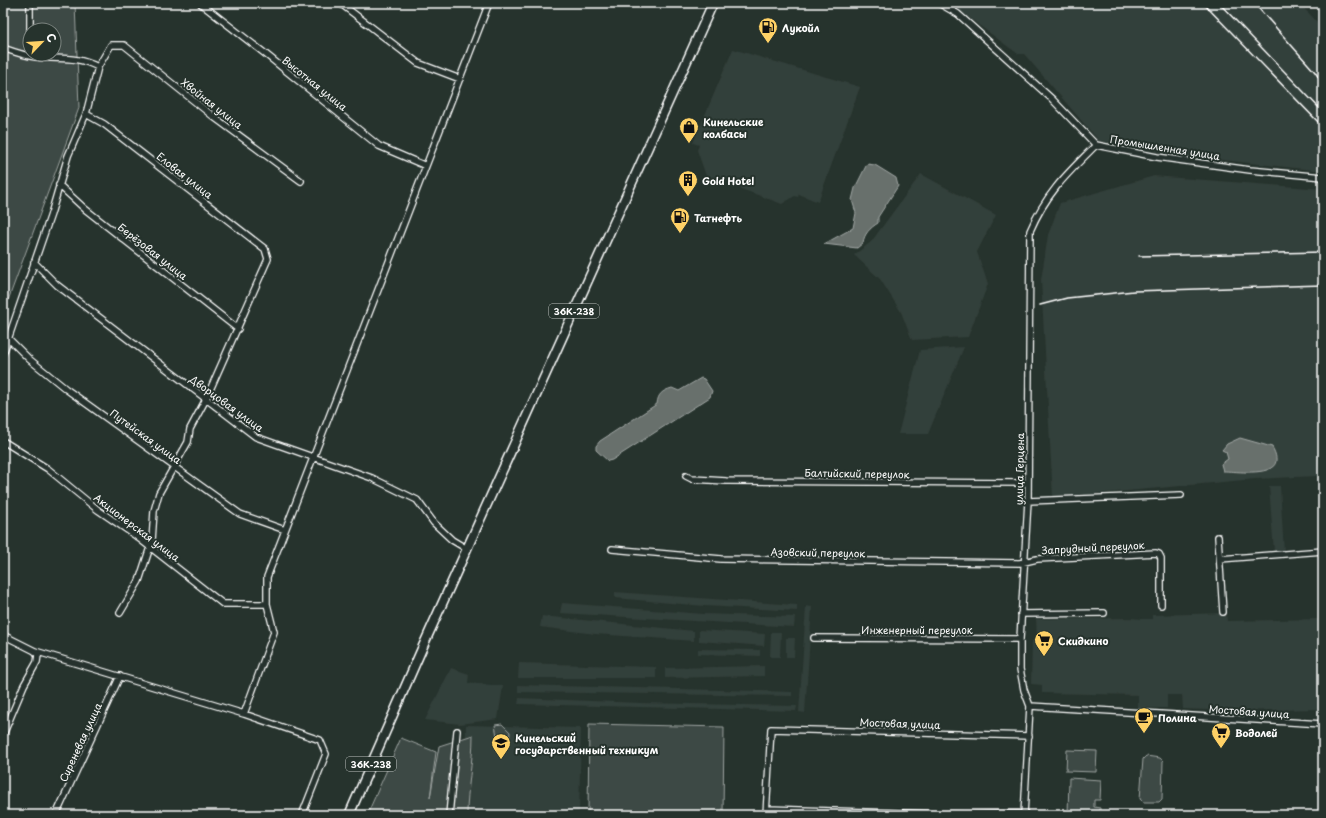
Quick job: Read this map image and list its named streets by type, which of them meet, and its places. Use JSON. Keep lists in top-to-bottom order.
{
  "streets": {
    "main road": ["36К-238"],
    "street": [
      "Высотная улица",
      "Хвойная улица",
      "Промышленная улица",
      "Еловая улица",
      "Берёзовая улица",
      "Дворцовая улица",
      "Путейская улица",
      "улица Герцена",
      "Балтийский переулок",
      "Акционерская улица",
      "Запрудный переулок",
      "Азовский переулок",
      "Инженерный переулок",
      "Мостовая улица",
      "Сиреневая улица"
    ]
  },
  "crossings": [
    ["Промышленная улица", "улица Герцена"],
    ["Еловая улица", "Берёзовая улица"],
    ["36К-238", "Дворцовая улица"],
    ["улица Герцена", "Балтийский переулок"],
    ["улица Герцена", "Запрудный переулок"],
    ["улица Герцена", "Азовский переулок"],
    ["улица Герцена", "Инженерный переулок"],
    ["улица Герцена", "Мостовая улица"],
    ["Запрудный переулок", "Азовский переулок"]
  ],
  "places": {
    "fuel station": ["Лукойл", "Татнефть"],
    "shop": ["Кинельские колбасы"],
    "building": ["Gold Hotel"],
    "supermarket": ["Скидкино", "Водолей"],
    "cafe": ["Полина"],
    "school or university": ["Кинельский государственный техникум"]
  },
  "north": "top right"
}
